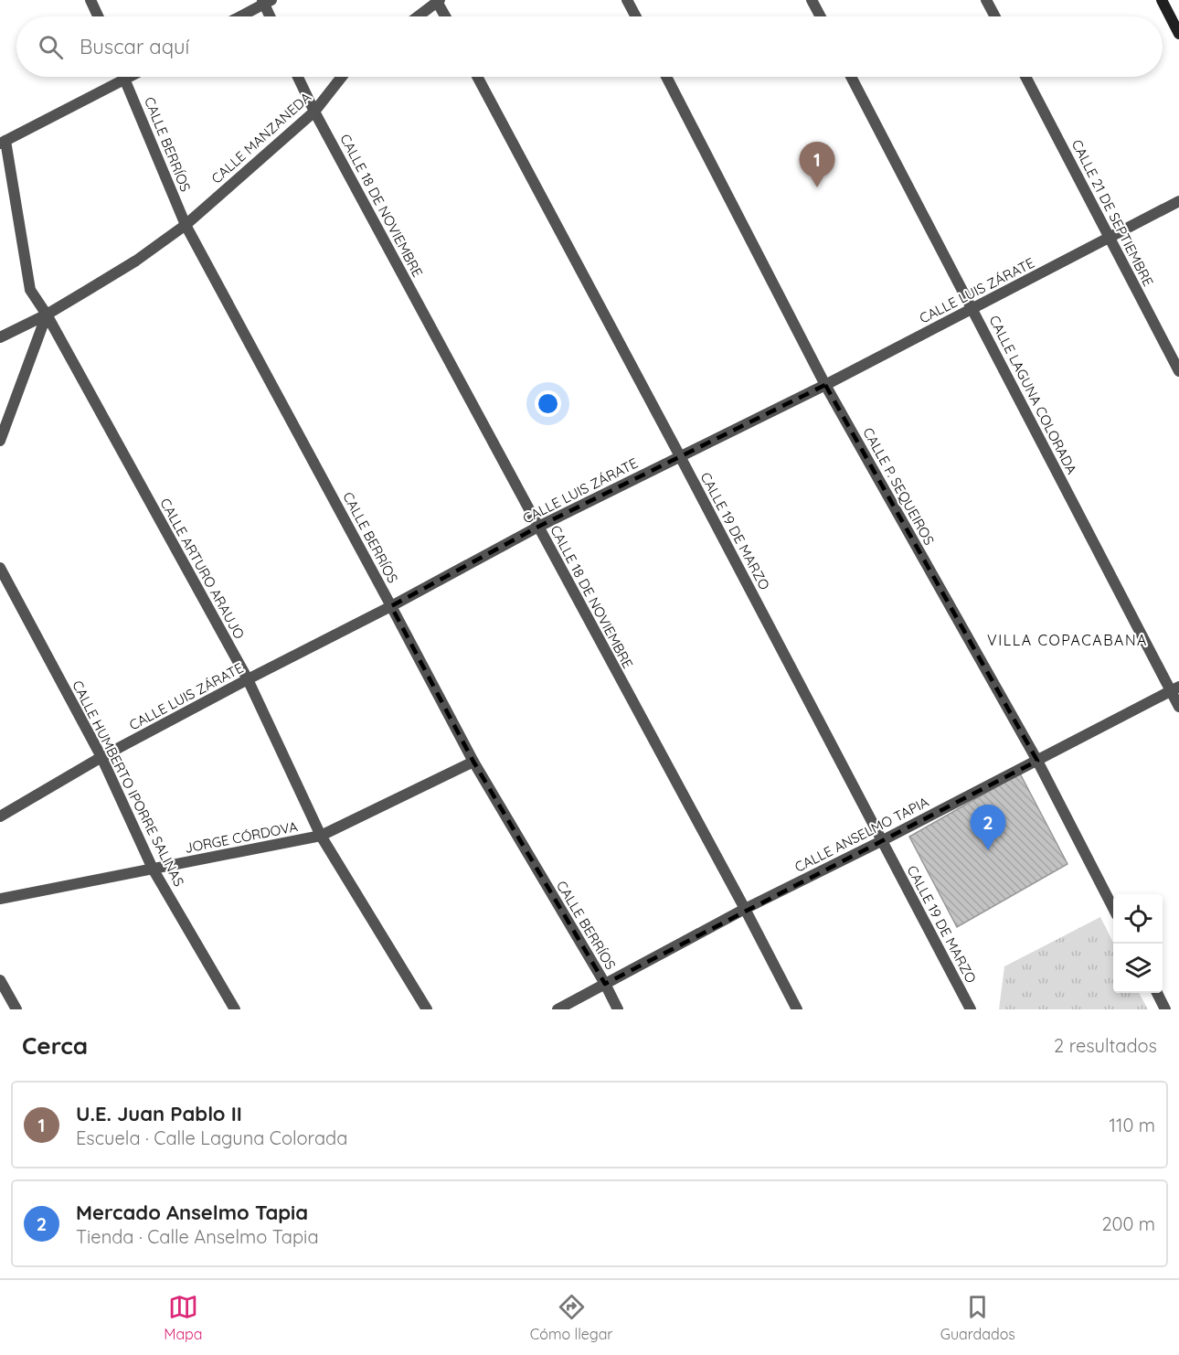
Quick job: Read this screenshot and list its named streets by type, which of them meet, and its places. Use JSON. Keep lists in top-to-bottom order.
{
  "streets": {
    "street": [
      "CALLE MANZANEDA",
      "CALLE BERRÍOS",
      "CALLE 18 DE NOVIEMBRE",
      "CALLE 21 DE SEPTIEMBRE",
      "CALLE LUIS ZÁRATE",
      "CALLE LAGUNA COLORADA",
      "CALLE P. SEQUEIROS",
      "CALLE 19 DE MARZO",
      "CALLE ARTURO ARAUJO",
      "CALLE HUMBERTO IPORRE SALINAS",
      "CALLE ANSELMO TAPIA",
      "JORGE CÓRDOVA"
    ]
  },
  "crossings": [
    ["CALLE MANZANEDA", "CALLE BERRÍOS"],
    ["CALLE MANZANEDA", "CALLE 18 DE NOVIEMBRE"],
    ["CALLE MANZANEDA", "CALLE ARTURO ARAUJO"],
    ["CALLE BERRÍOS", "CALLE LUIS ZÁRATE"],
    ["CALLE BERRÍOS", "CALLE ANSELMO TAPIA"],
    ["CALLE BERRÍOS", "JORGE CÓRDOVA"],
    ["CALLE 18 DE NOVIEMBRE", "CALLE LUIS ZÁRATE"],
    ["CALLE 18 DE NOVIEMBRE", "CALLE ANSELMO TAPIA"],
    ["CALLE 21 DE SEPTIEMBRE", "CALLE LUIS ZÁRATE"],
    ["CALLE LUIS ZÁRATE", "CALLE LAGUNA COLORADA"],
    ["CALLE LUIS ZÁRATE", "CALLE P. SEQUEIROS"],
    ["CALLE LUIS ZÁRATE", "CALLE 19 DE MARZO"],
    ["CALLE LUIS ZÁRATE", "CALLE ARTURO ARAUJO"],
    ["CALLE LUIS ZÁRATE", "CALLE HUMBERTO IPORRE SALINAS"],
    ["CALLE LAGUNA COLORADA", "CALLE ANSELMO TAPIA"],
    ["CALLE P. SEQUEIROS", "CALLE ANSELMO TAPIA"],
    ["CALLE 19 DE MARZO", "CALLE ANSELMO TAPIA"],
    ["CALLE ARTURO ARAUJO", "JORGE CÓRDOVA"],
    ["CALLE HUMBERTO IPORRE SALINAS", "JORGE CÓRDOVA"]
  ],
  "districts": ["VILLA COPACABANA"],
  "page": {
    "search": "Buscar aquí",
    "pins": ["1", "2"],
    "heading": ["Cerca", "2 resultados"],
    "list": [
      {
        "mark": "1",
        "name": "U.E. Juan Pablo II",
        "note": "Escuela · Calle Laguna Colorada",
        "value": "110 m"
      },
      {
        "mark": "2",
        "name": "Mercado Anselmo Tapia",
        "note": "Tienda · Calle Anselmo Tapia",
        "value": "200 m"
      }
    ],
    "nav": ["Mapa", "Cómo llegar", "Guardados"]
  }
}
